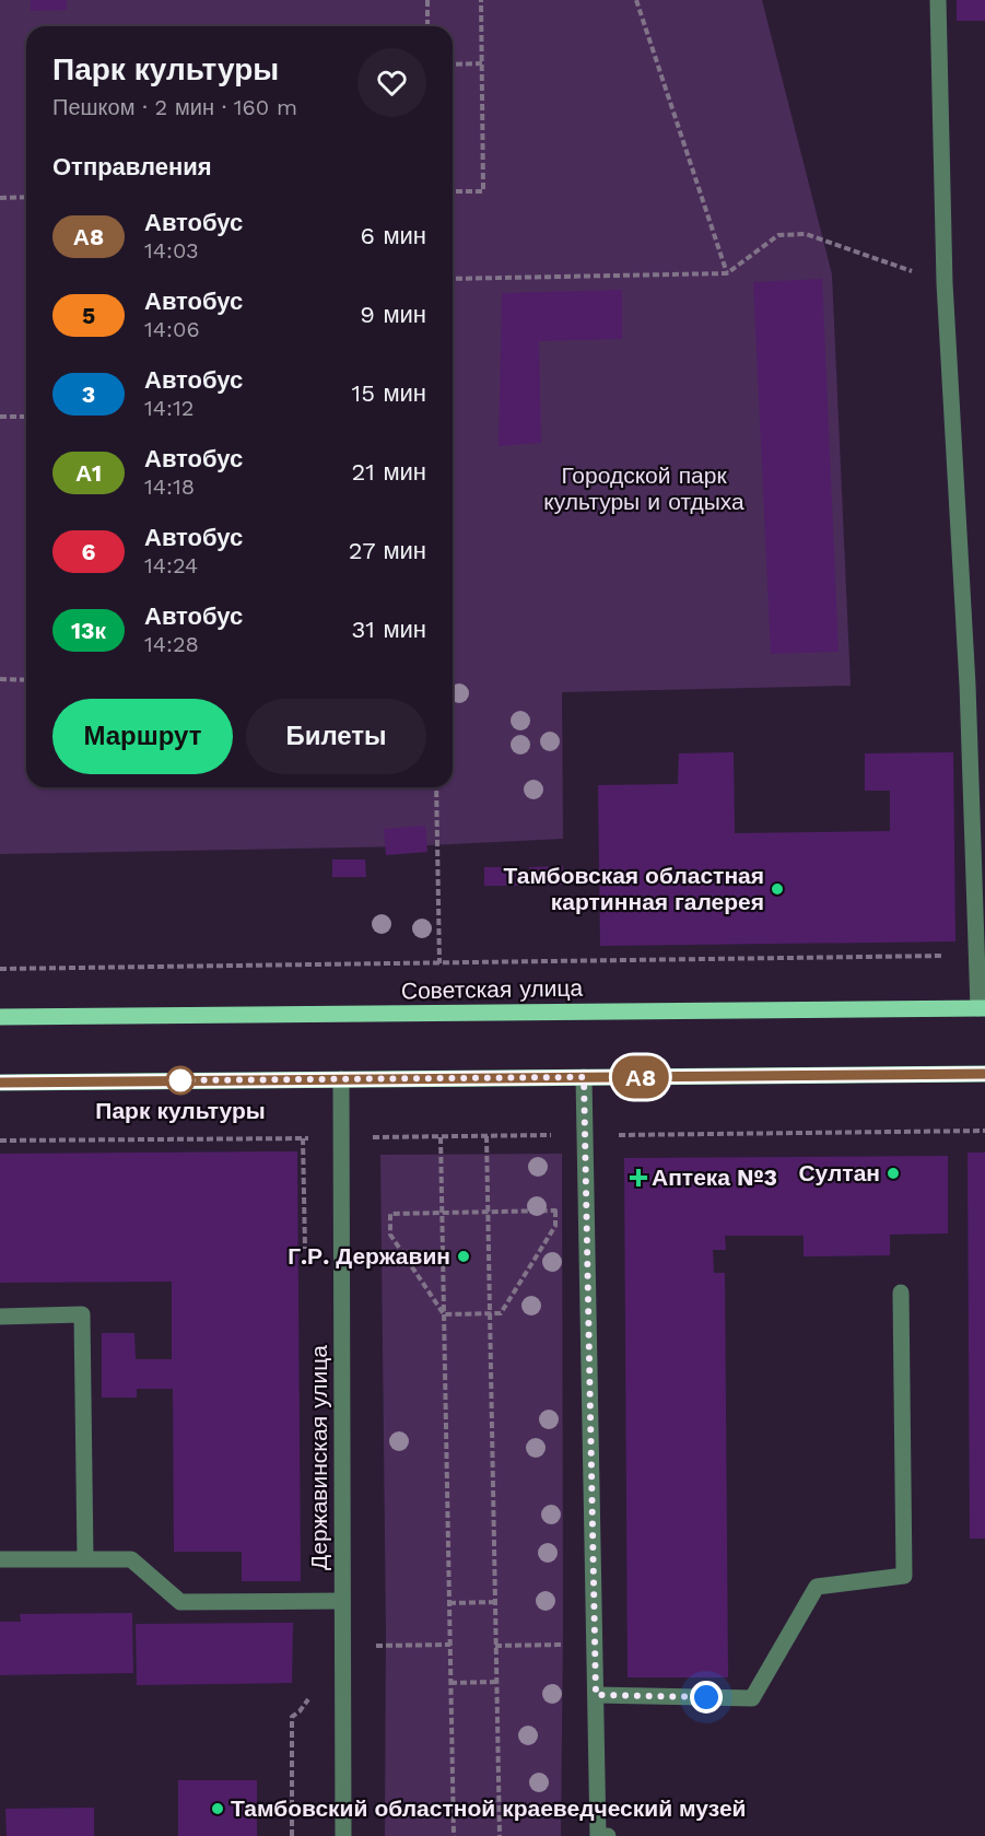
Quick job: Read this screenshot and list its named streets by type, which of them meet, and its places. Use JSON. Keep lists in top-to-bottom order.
{
  "streets": {
    "main road": ["Советская улица"],
    "street": ["Державинская улица"]
  },
  "parks": ["Городской парк культуры и отдыха"],
  "places": {
    "other": [
      "Тамбовская областная картинная галерея",
      "Парк культуры",
      "Султан",
      "Г.Р. Державин",
      "Тамбовский областной краеведческий музей"
    ],
    "health": ["Аптека №3"]
  },
  "lines": ["bus line А8"],
  "page": {
    "on_map": "А8",
    "heading": [
      ["Парк культуры", "Пешком · 2 мин · 160 m"],
      "Отправления"
    ],
    "list": [
      {
        "mark": "А8",
        "name": "Автобус",
        "note": "14:03",
        "value": "6 мин"
      },
      {
        "mark": "5",
        "name": "Автобус",
        "note": "14:06",
        "value": "9 мин"
      },
      {
        "mark": "3",
        "name": "Автобус",
        "note": "14:12",
        "value": "15 мин"
      },
      {
        "mark": "А1",
        "name": "Автобус",
        "note": "14:18",
        "value": "21 мин"
      },
      {
        "mark": "6",
        "name": "Автобус",
        "note": "14:24",
        "value": "27 мин"
      },
      {
        "mark": "13к",
        "name": "Автобус",
        "note": "14:28",
        "value": "31 мин"
      }
    ],
    "buttons": ["Маршрут", "Билеты"]
  }
}
